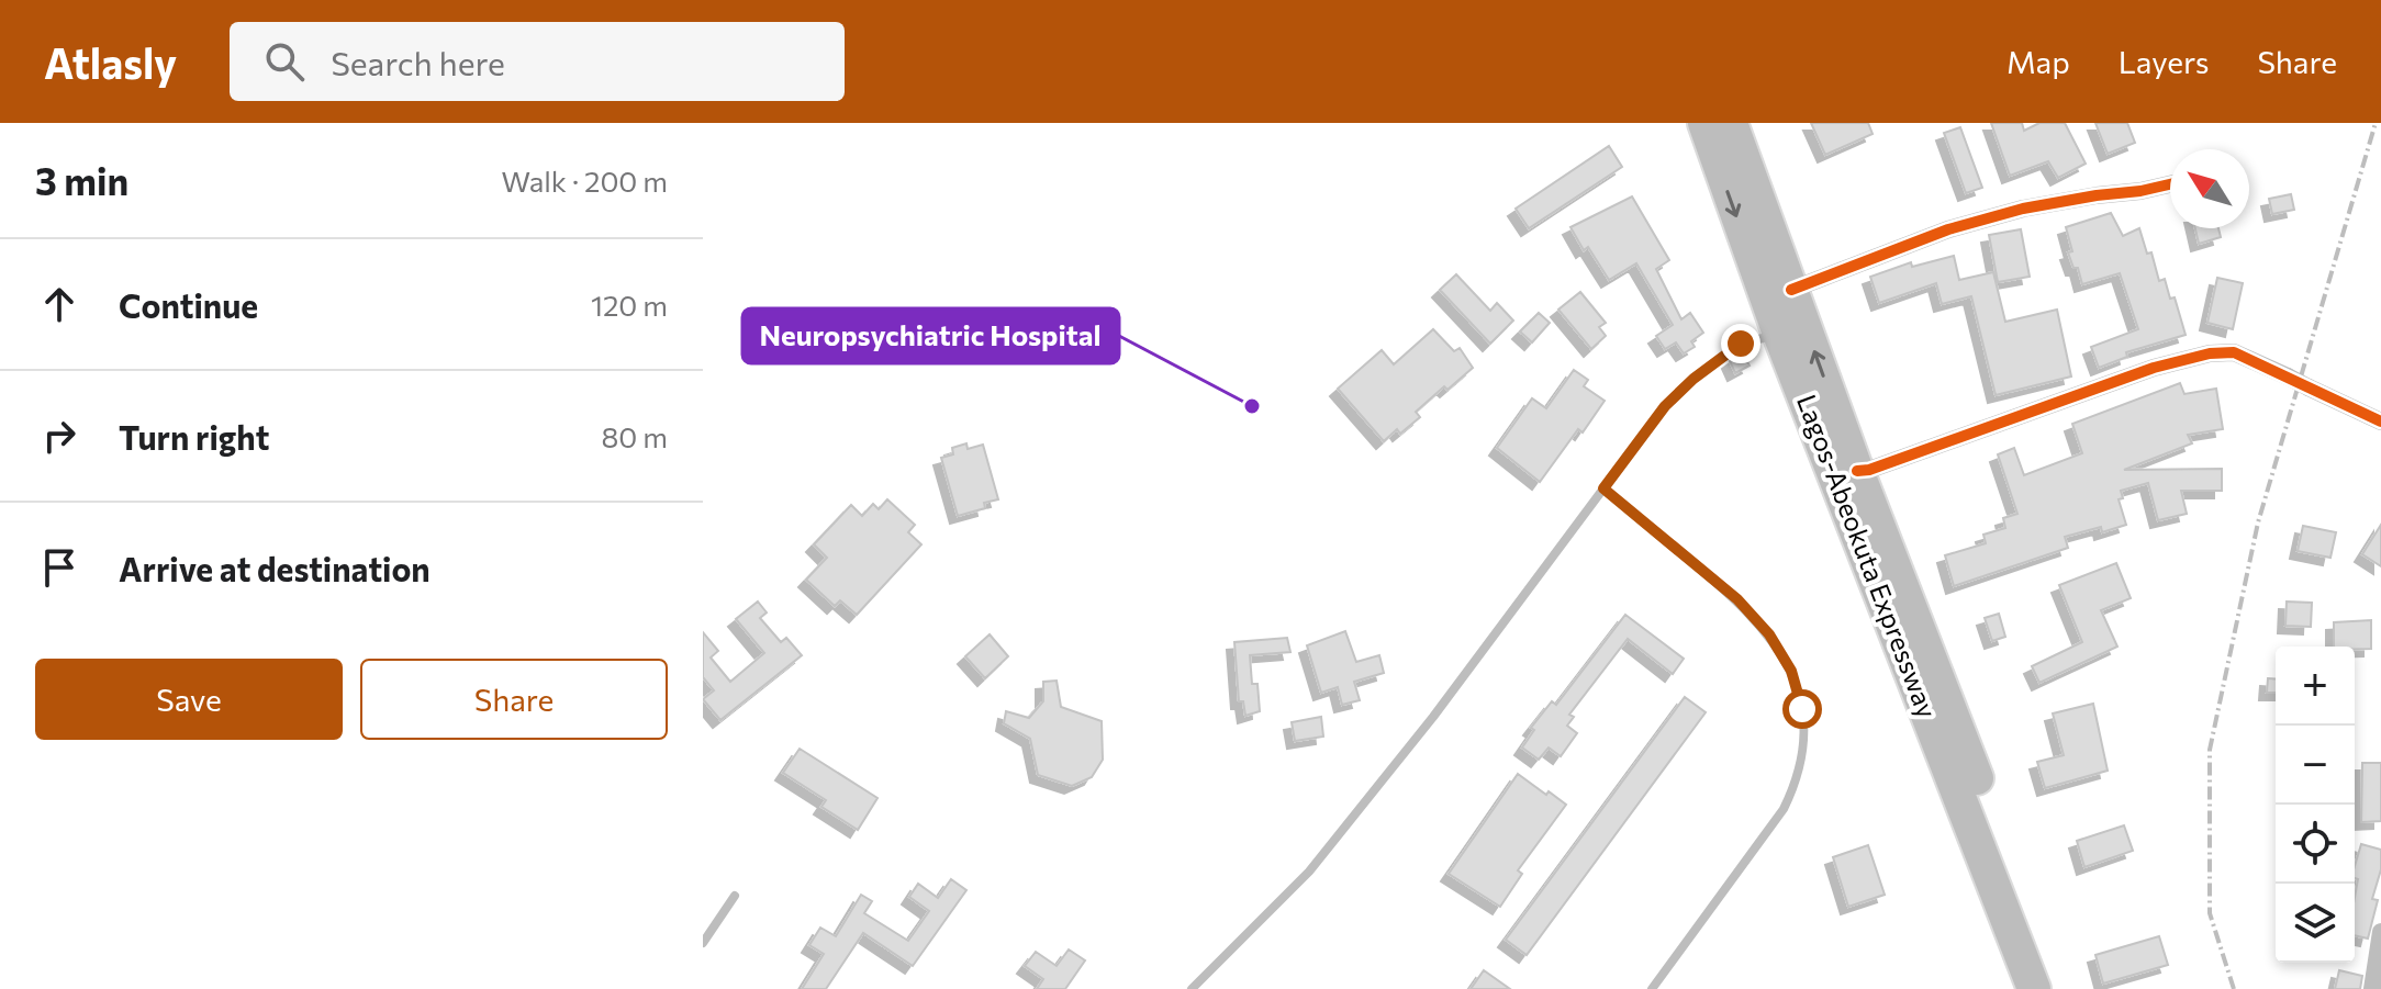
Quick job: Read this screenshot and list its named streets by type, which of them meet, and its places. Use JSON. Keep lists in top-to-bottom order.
{
  "streets": {
    "highway": ["Lagos-Abeokuta Expressway"]
  },
  "places": ["Neuropsychiatric Hospital"],
  "north": "top left",
  "page": {
    "header": "Atlasly",
    "search": "Search here",
    "nav": ["Map", "Layers", "Share"],
    "heading": ["3 min", "Walk · 200 m"],
    "list": [
      ["Continue", "120 m"],
      ["Turn right", "80 m"],
      "Arrive at destination"
    ],
    "buttons": ["Save", "Share"],
    "map_buttons": ["+", "−"]
  }
}
